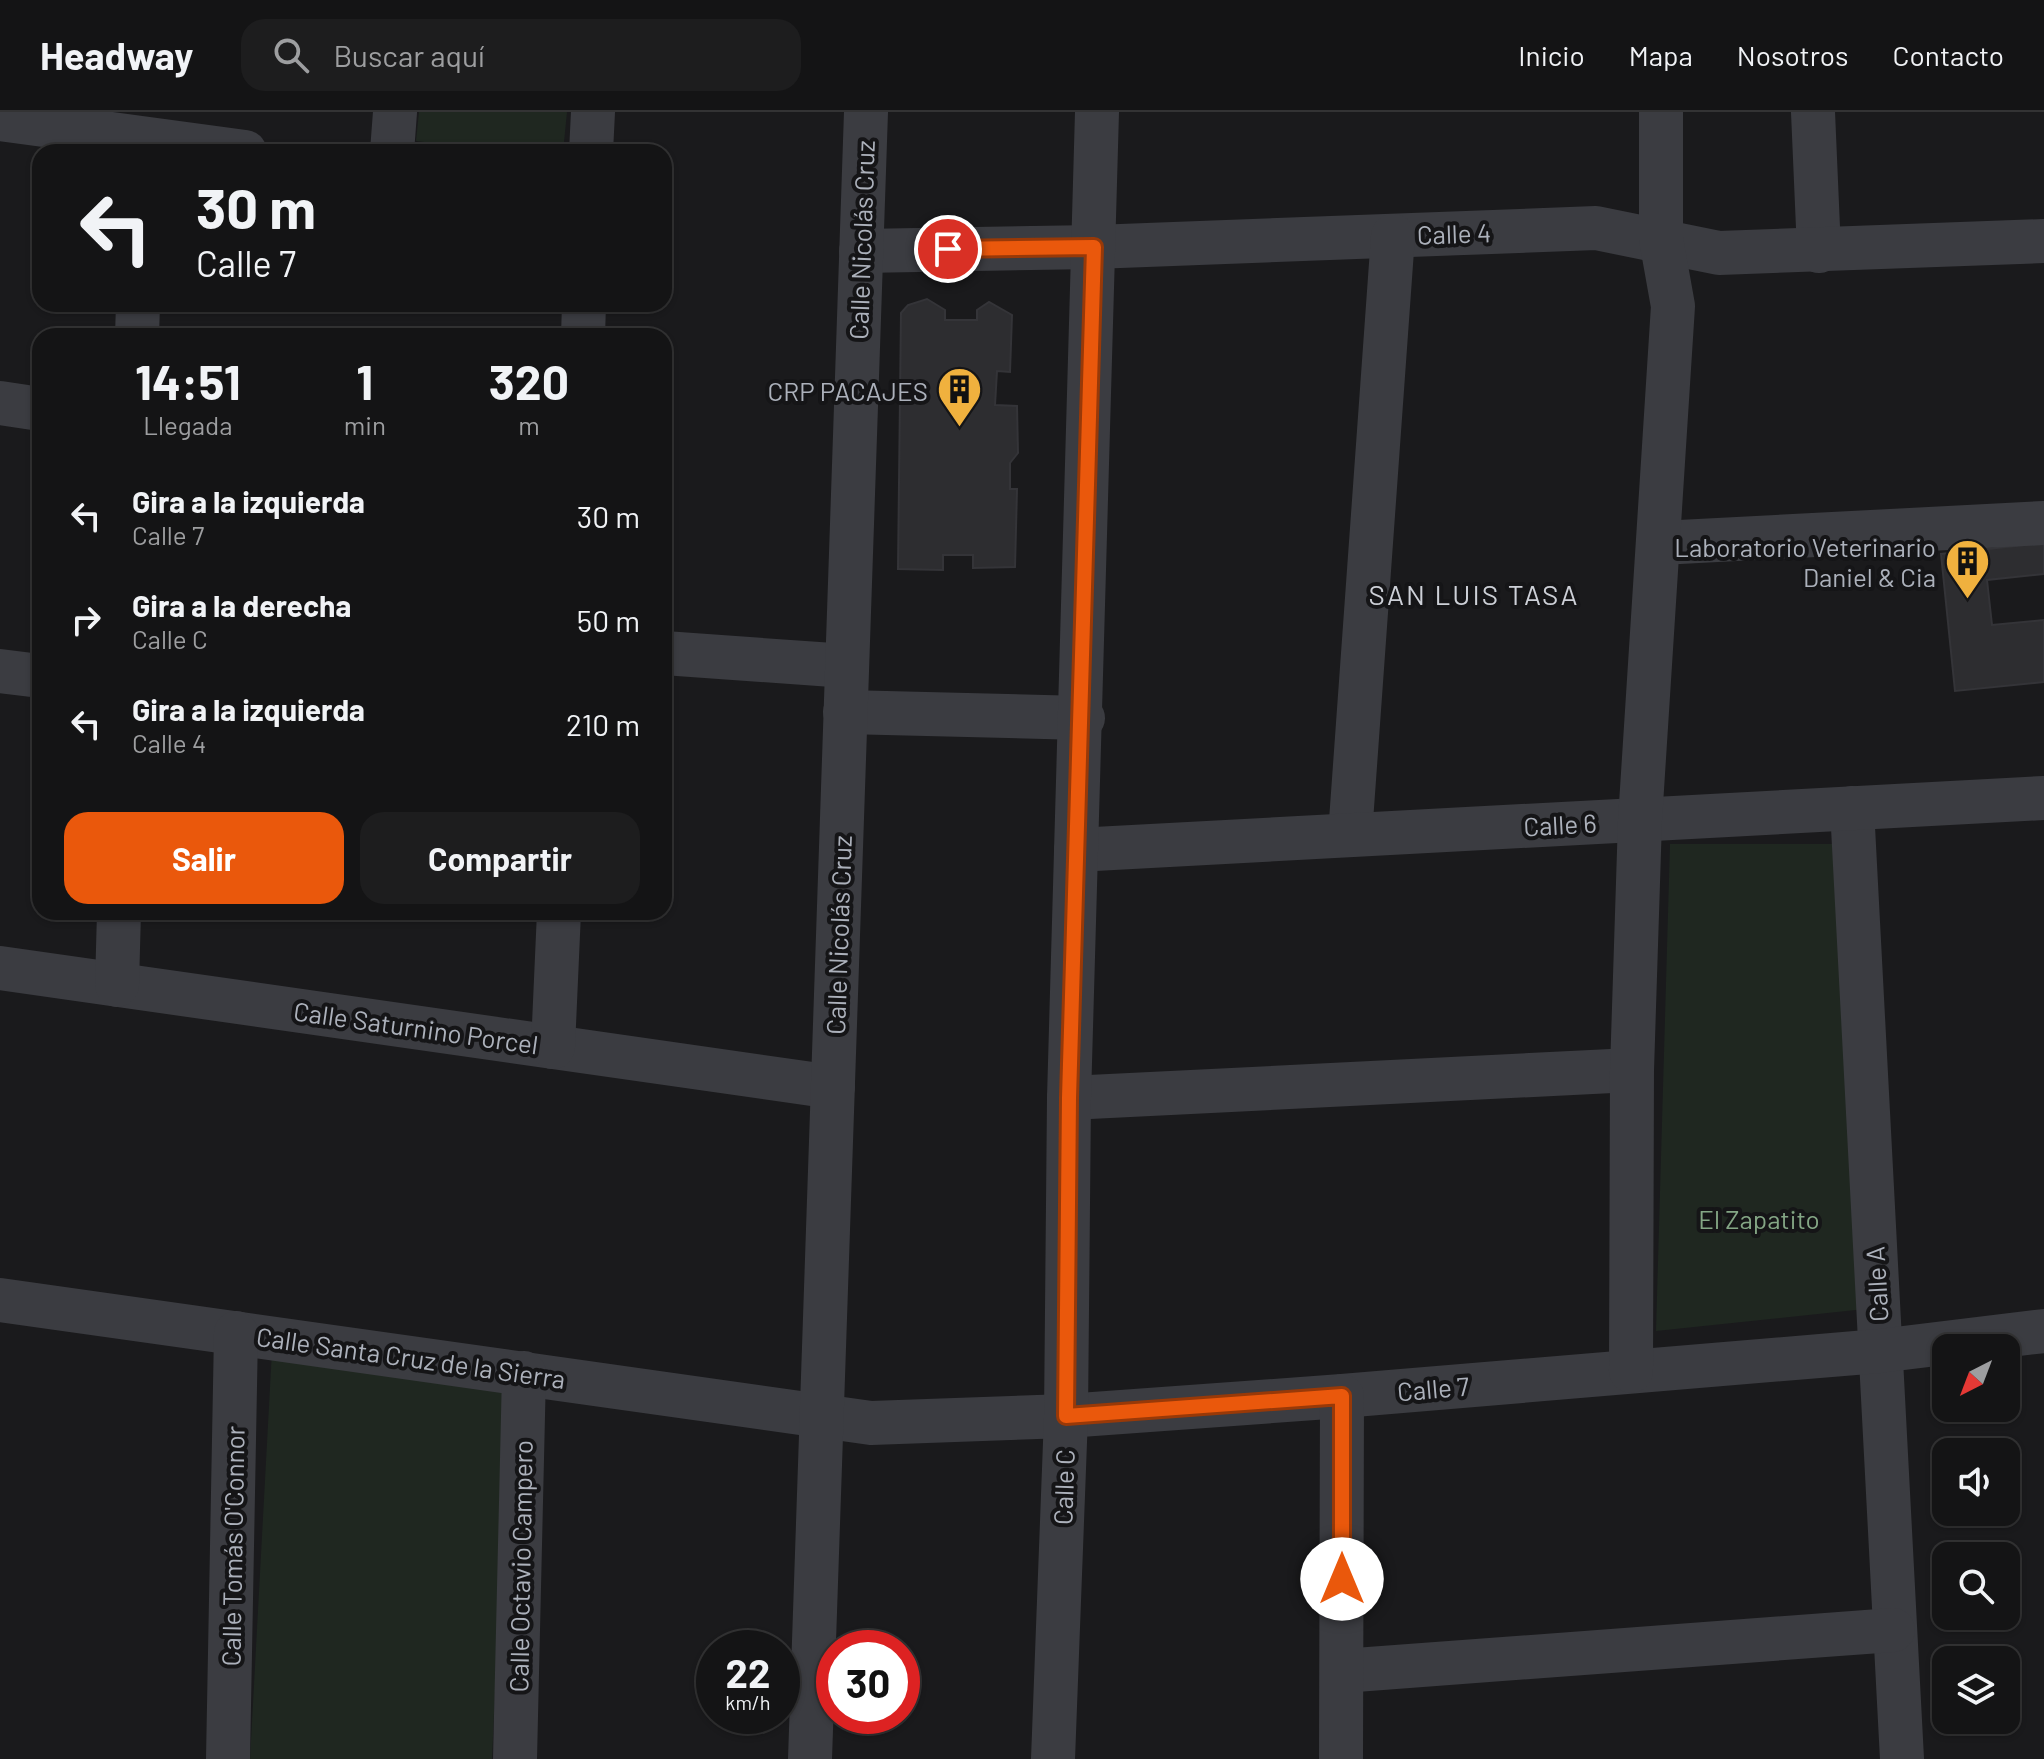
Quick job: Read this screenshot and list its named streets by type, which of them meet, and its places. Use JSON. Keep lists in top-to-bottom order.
{
  "streets": {
    "street": [
      "Calle 4",
      "Calle Nicolás Cruz",
      "Calle 6",
      "Calle Saturnino Porcel",
      "Calle A",
      "Calle Santa Cruz de la Sierra",
      "Calle 7",
      "Calle C",
      "Calle Tomás O'Connor",
      "Calle Octavio Campero"
    ]
  },
  "crossings": [
    ["Calle 4", "Calle Nicolás Cruz"],
    ["Calle 4", "Calle C"],
    ["Calle Nicolás Cruz", "Calle Saturnino Porcel"],
    ["Calle Nicolás Cruz", "Calle Santa Cruz de la Sierra"],
    ["Calle Nicolás Cruz", "Calle 7"],
    ["Calle 6", "Calle A"],
    ["Calle 6", "Calle C"],
    ["Calle A", "Calle 7"],
    ["Calle Santa Cruz de la Sierra", "Calle 7"],
    ["Calle Santa Cruz de la Sierra", "Calle Tomás O'Connor"],
    ["Calle Santa Cruz de la Sierra", "Calle Octavio Campero"],
    ["Calle 7", "Calle C"]
  ],
  "districts": ["SAN LUIS TASA"],
  "parks": ["El Zapatito"],
  "places": {
    "building": ["CRP PACAJES", "Laboratorio Veterinario Daniel & Cia"]
  },
  "north": "bottom left",
  "page": {
    "header": "Headway",
    "search": "Buscar aquí",
    "nav": [
      "Inicio",
      "Mapa",
      "Nosotros",
      "Contacto"
    ],
    "turn": ["30 m", "Calle 7"],
    "eta": [
      "14:51",
      "Llegada",
      "1",
      "min",
      "320",
      "m"
    ],
    "list": [
      {
        "name": "Gira a la izquierda",
        "note": "Calle 7",
        "value": "30 m"
      },
      {
        "name": "Gira a la derecha",
        "note": "Calle C",
        "value": "50 m"
      },
      {
        "name": "Gira a la izquierda",
        "note": "Calle 4",
        "value": "210 m"
      }
    ],
    "buttons": ["Salir", "Compartir"],
    "speed": "22 km/h",
    "limit": "30"
  }
}
